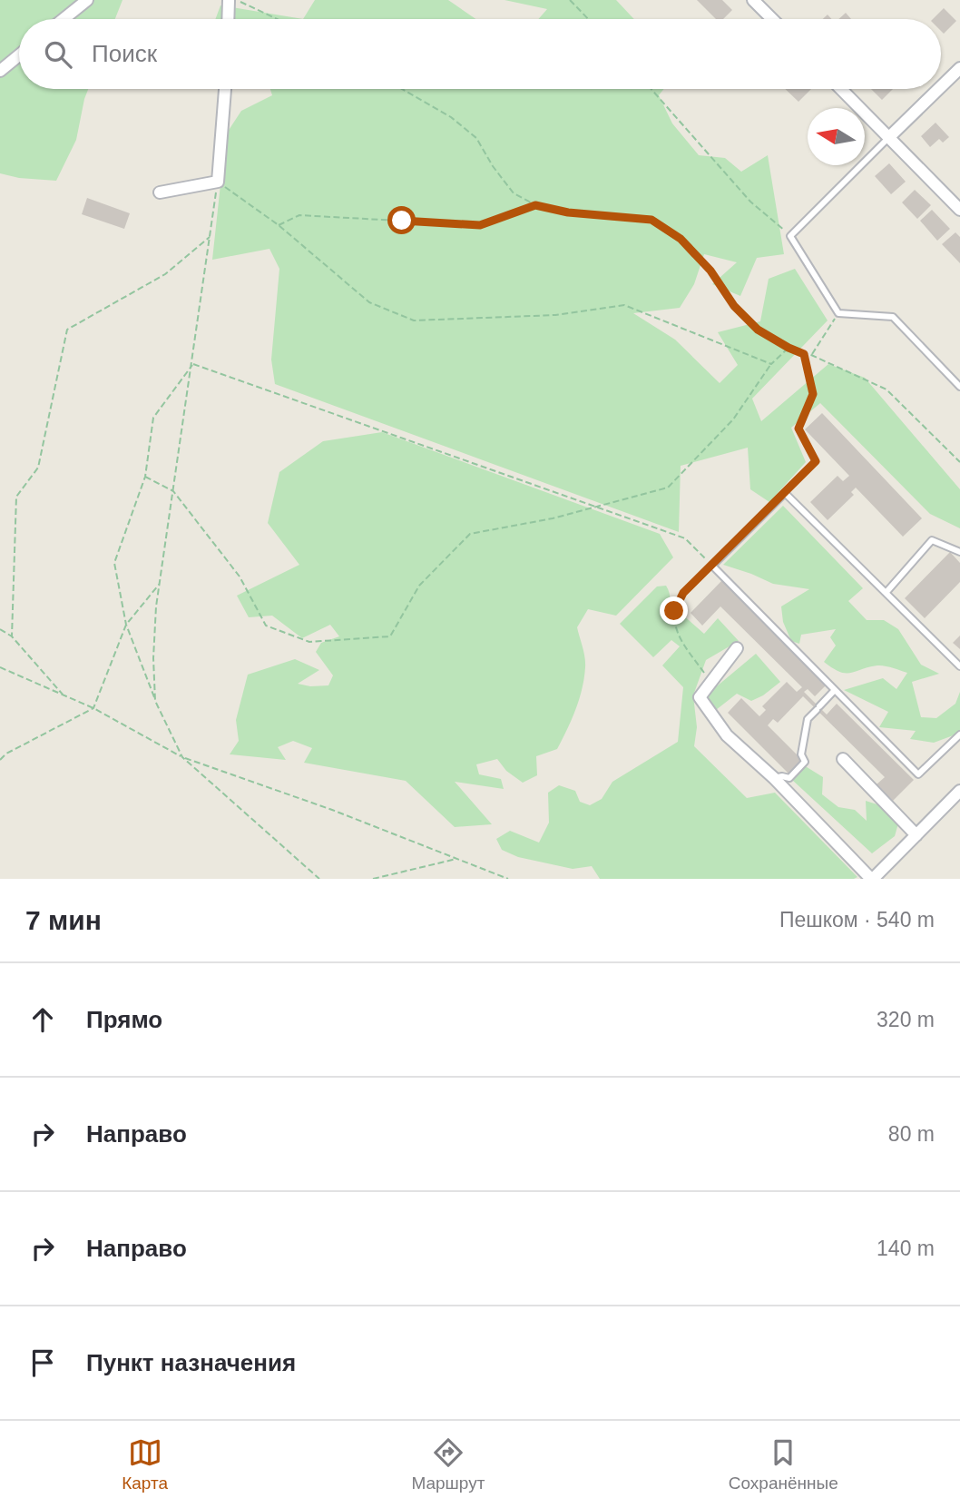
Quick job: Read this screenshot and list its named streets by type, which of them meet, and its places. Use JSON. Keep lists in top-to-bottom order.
{
  "north": "left",
  "page": {
    "search": "Поиск",
    "heading": ["7 мин", "Пешком · 540 m"],
    "list": [
      ["Прямо", "320 m"],
      ["Направо", "80 m"],
      ["Направо", "140 m"],
      "Пункт назначения"
    ],
    "nav": ["Карта", "Маршрут", "Сохранённые"]
  }
}
